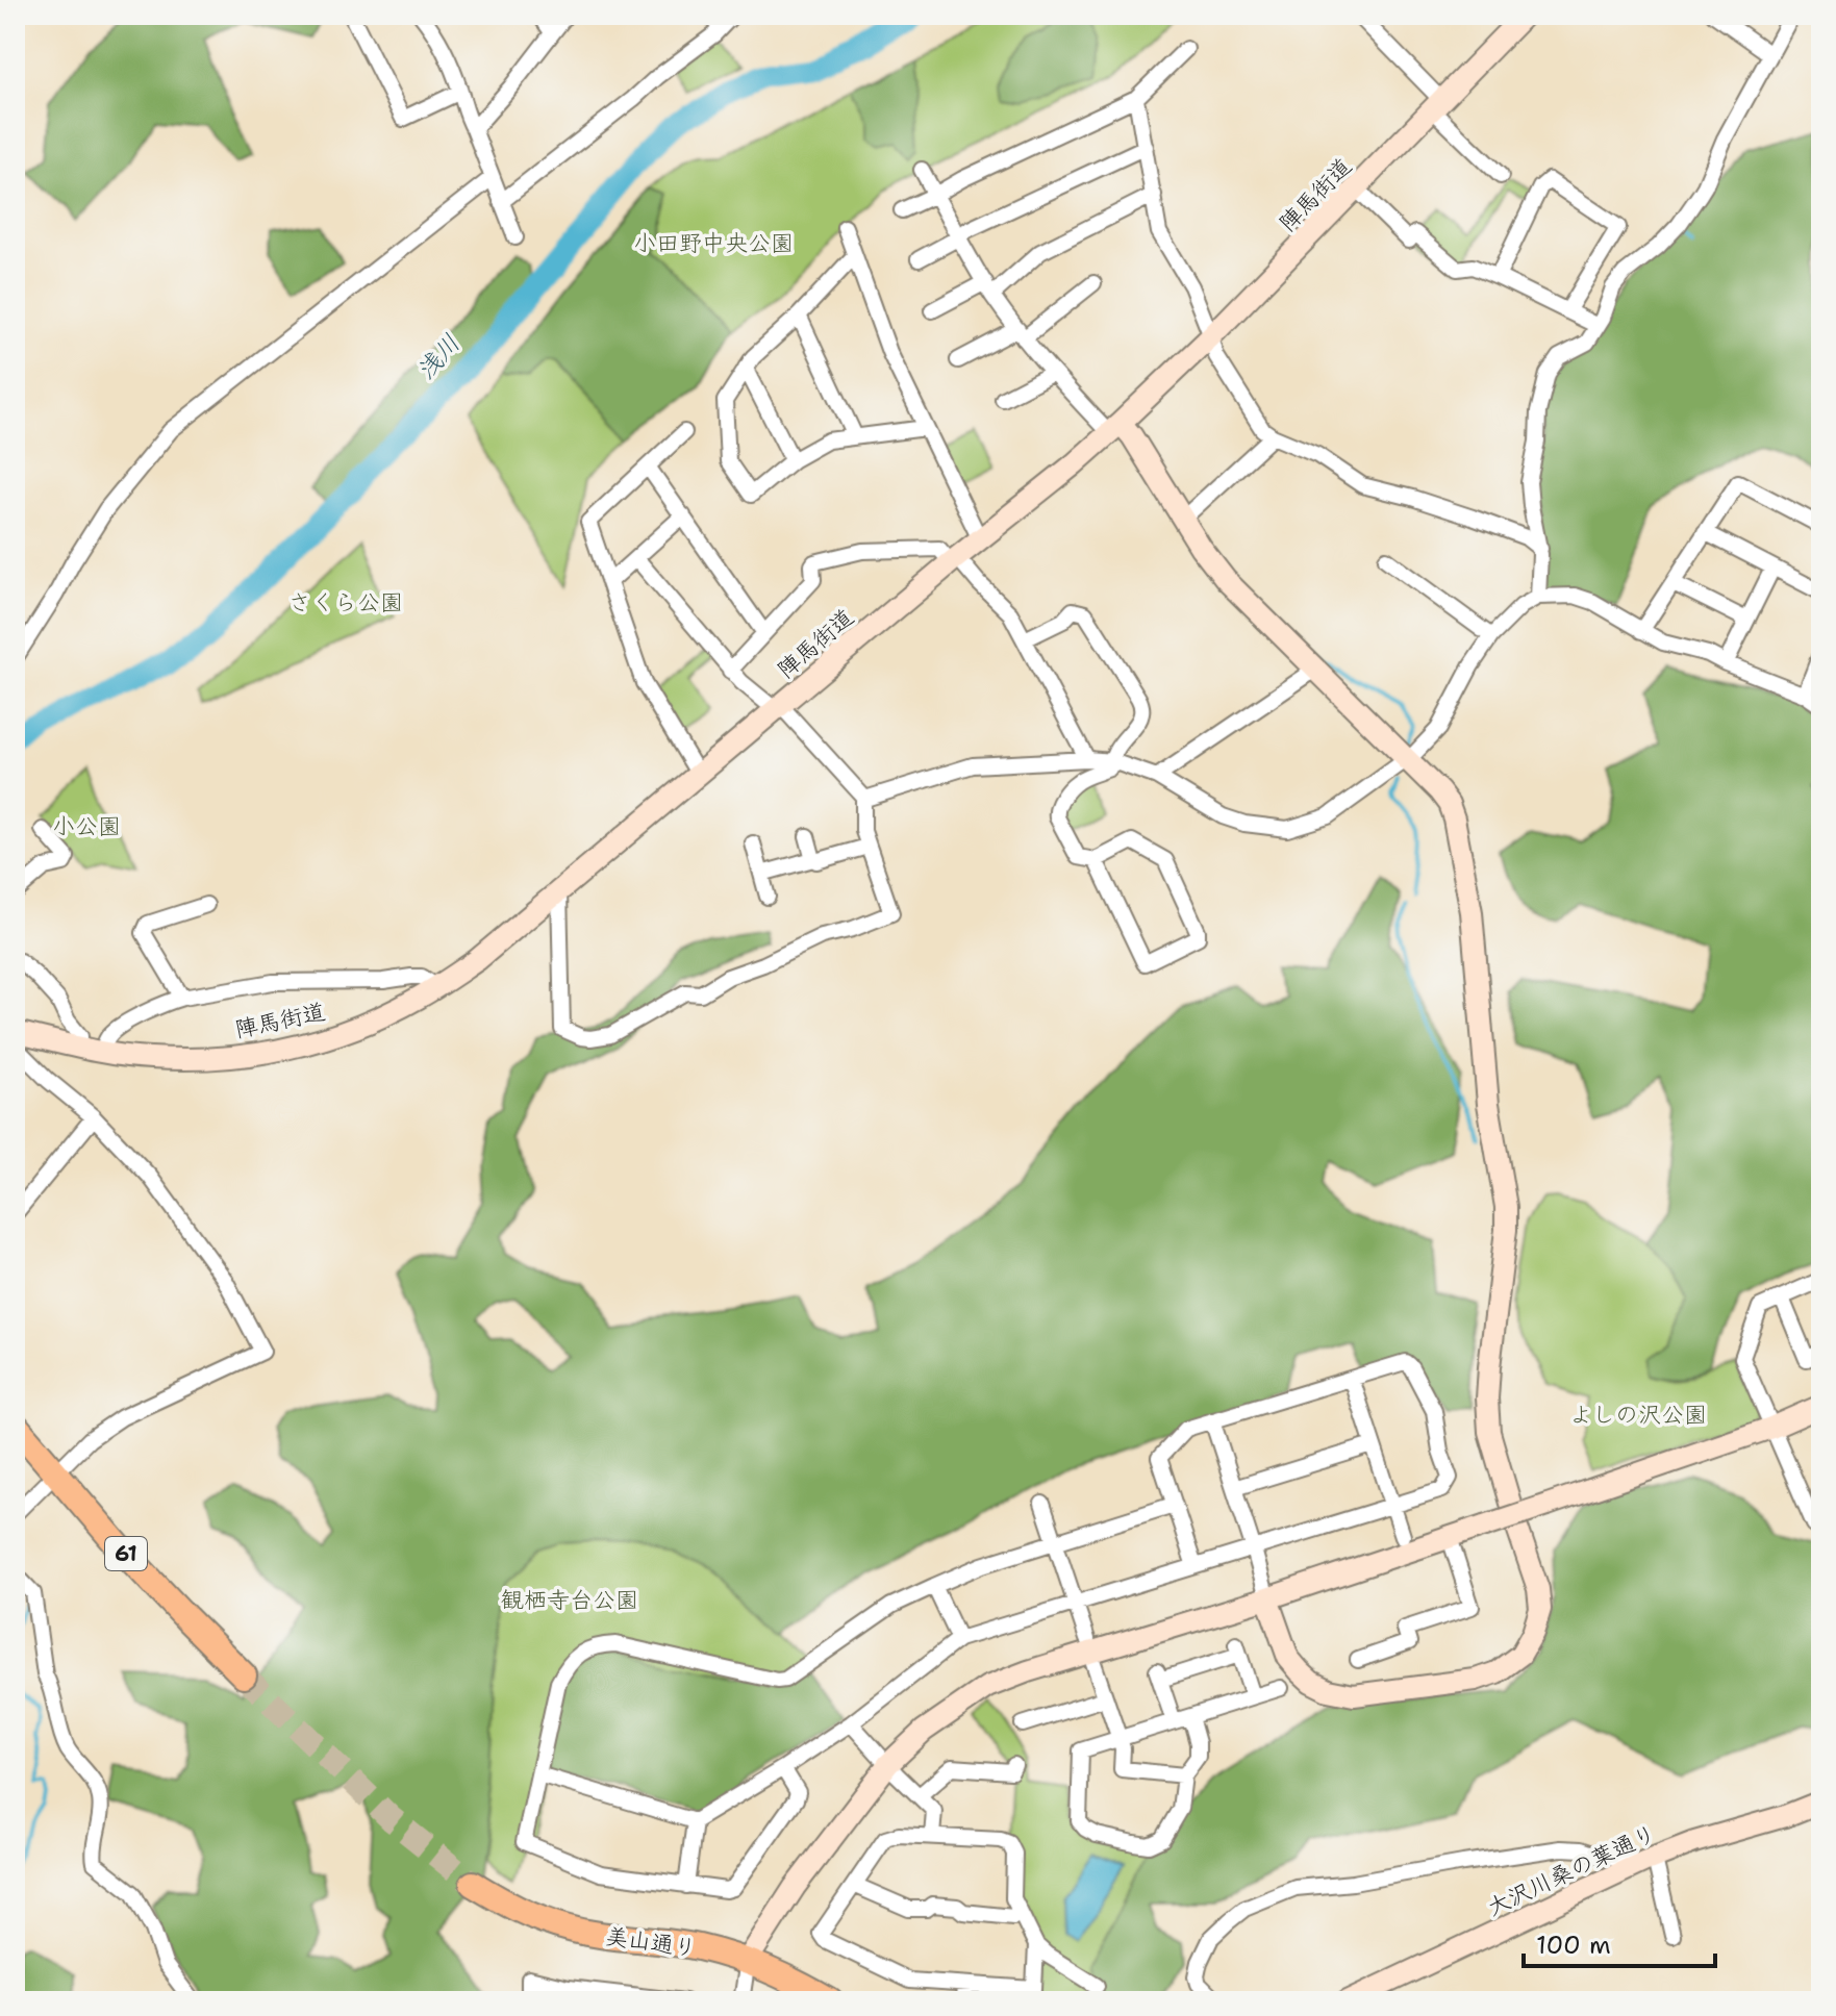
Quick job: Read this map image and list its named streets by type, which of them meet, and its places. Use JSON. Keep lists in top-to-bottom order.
{
  "streets": {
    "main road": ["61", "美山通り"],
    "street": ["陣馬街道", "大沢川桑の葉通り"]
  },
  "water": ["浅川"],
  "parks": [
    "小田野中央公園",
    "さくら公園",
    "小公園",
    "よしの沢公園",
    "観栖寺台公園"
  ],
  "scale_bar": "100 m"
}
